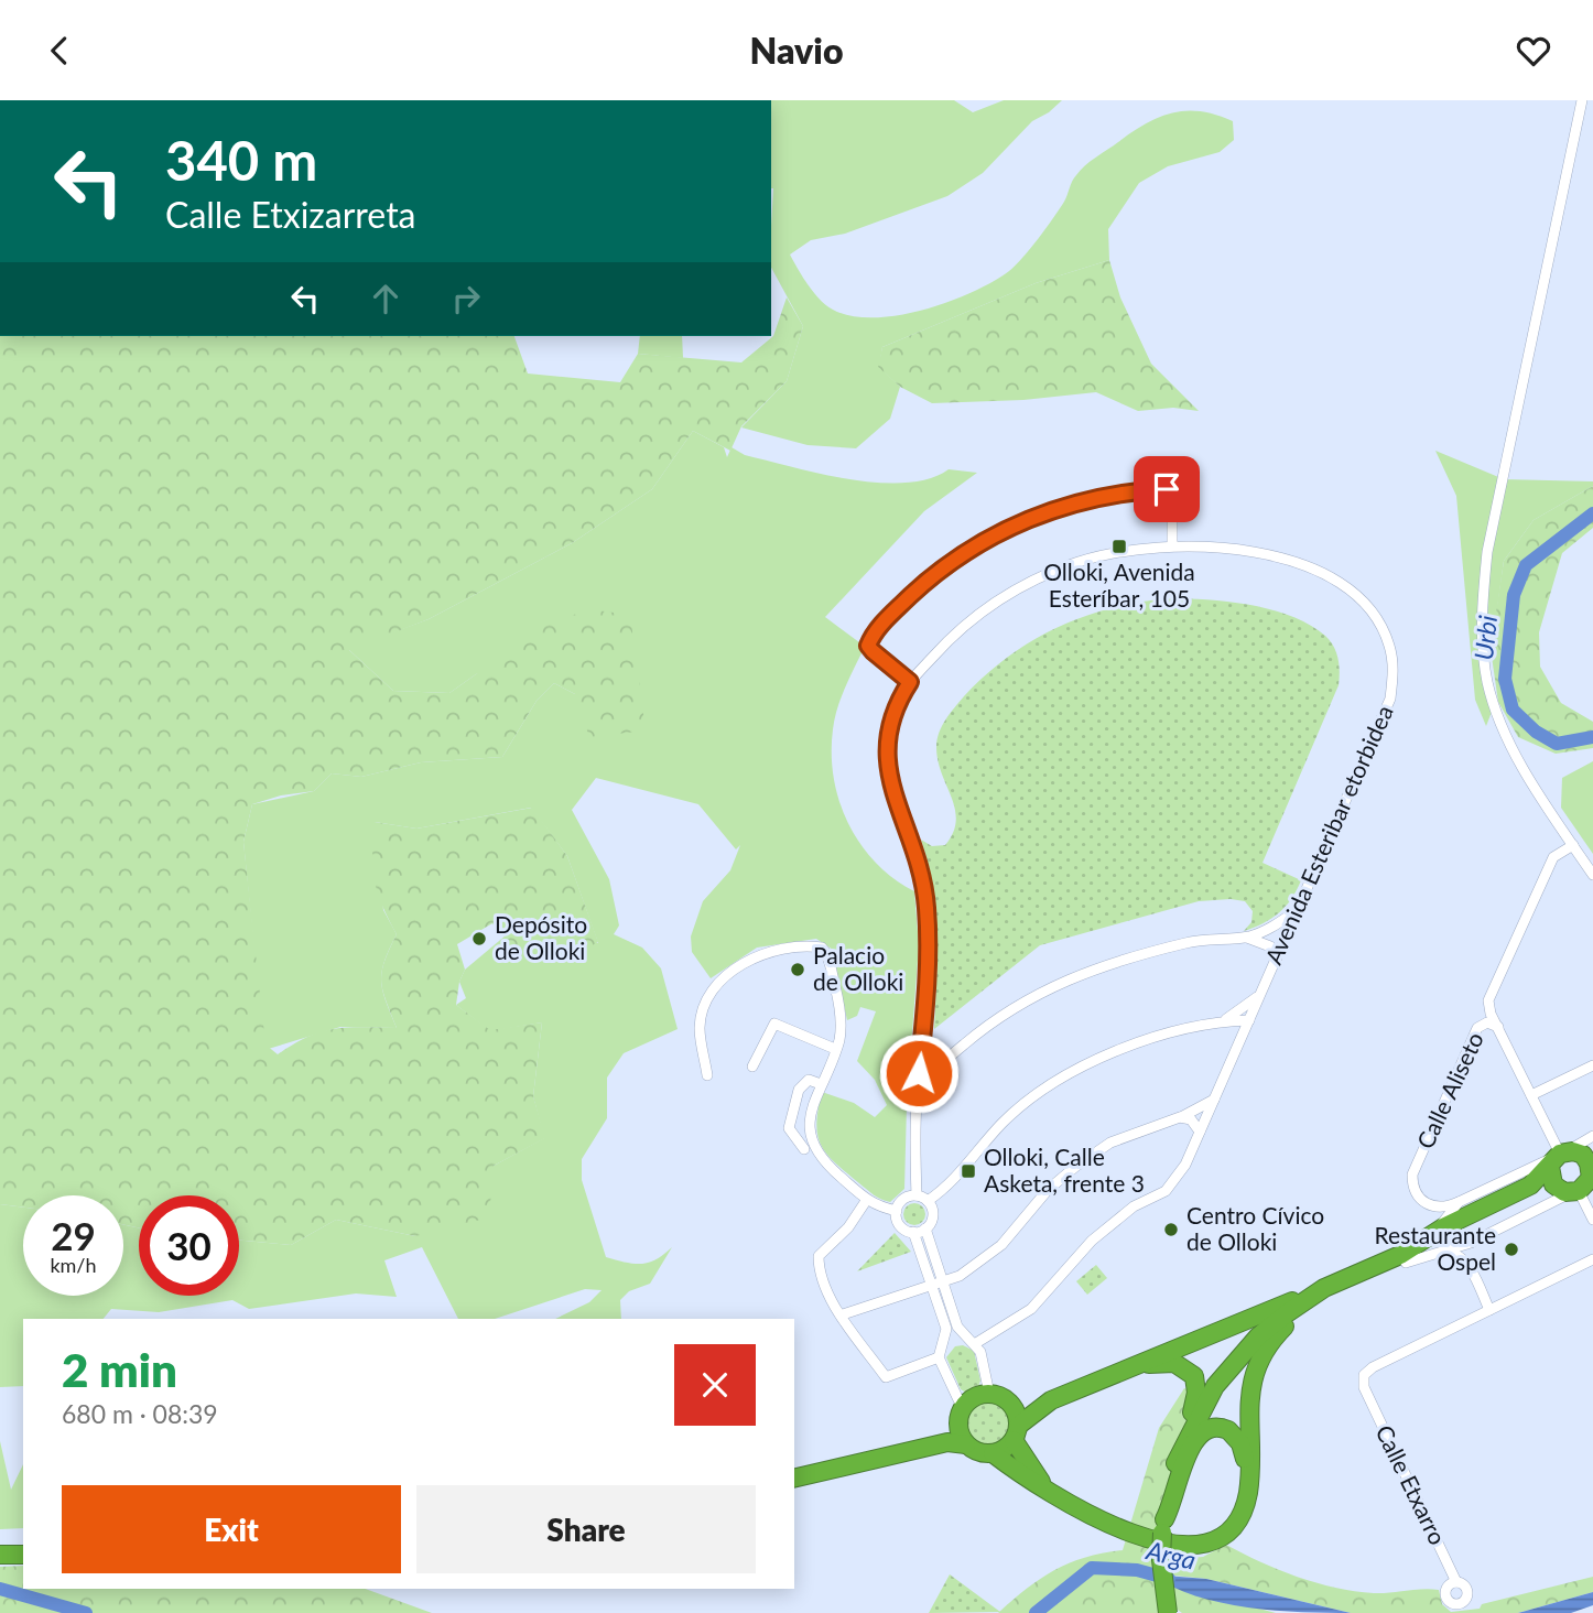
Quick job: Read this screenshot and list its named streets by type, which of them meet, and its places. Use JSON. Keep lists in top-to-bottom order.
{
  "streets": {
    "street": ["Avenida Esteribar etorbidea", "Calle Aliseto", "Calle Etxarro"]
  },
  "water": ["Urbi", "Arga"],
  "places": {
    "transit": ["Olloki, Avenida Esteríbar, 105", "Olloki, Calle Asketa, frente 3"],
    "other": [
      "Depósito de Olloki",
      "Palacio de Olloki",
      "Centro Cívico de Olloki",
      "Restaurante Ospel"
    ]
  },
  "page": {
    "header": "Navio",
    "turn": ["340 m", "Calle Etxizarreta"],
    "speed": "29 km/h",
    "limit": "30",
    "heading": ["2 min", "680 m · 08:39"],
    "buttons": ["Exit", "Share"]
  }
}
